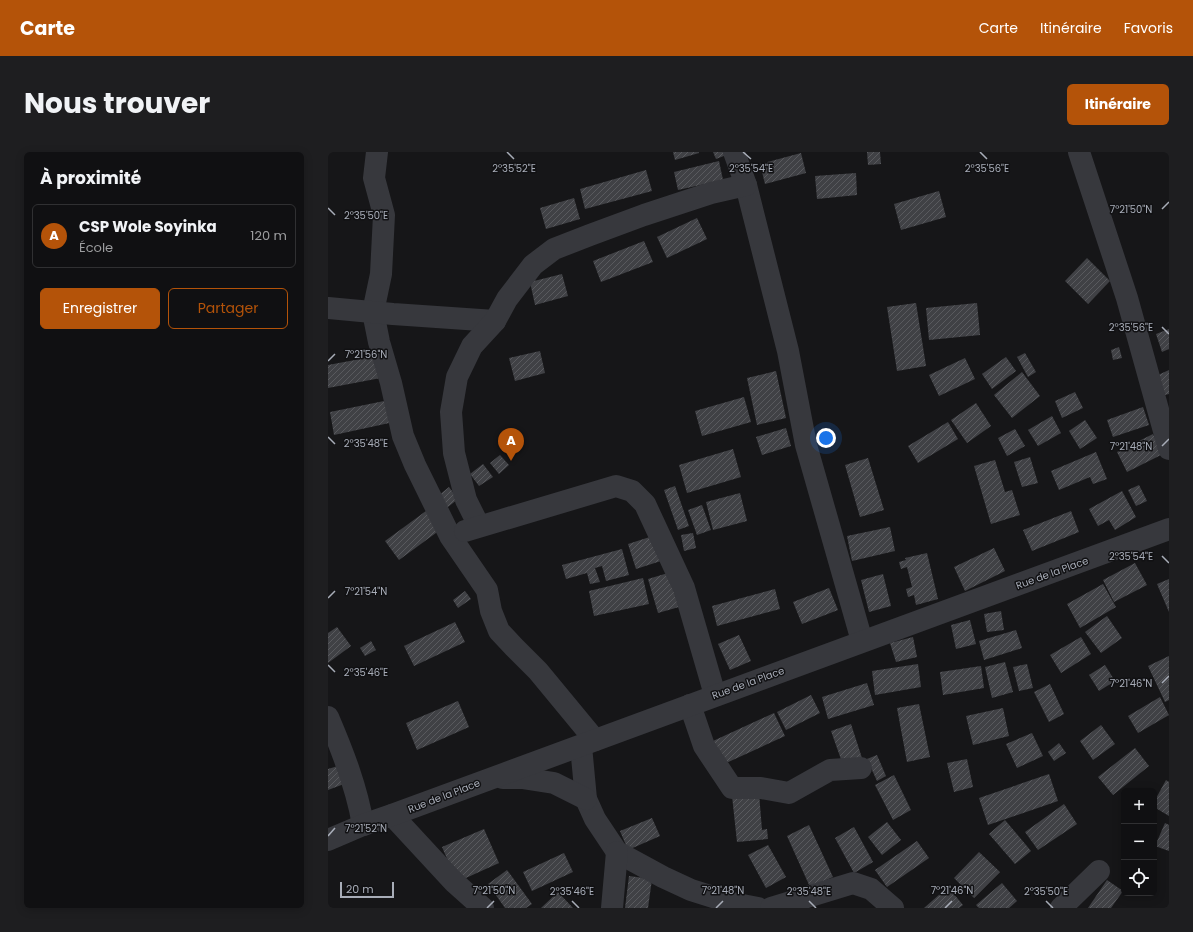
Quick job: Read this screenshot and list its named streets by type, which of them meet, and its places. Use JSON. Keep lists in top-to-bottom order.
{
  "streets": {
    "street": ["Rue de la Place"]
  },
  "scale_bar": "20 m",
  "page": {
    "header": "Carte",
    "nav": ["Carte", "Itinéraire", "Favoris"],
    "title": "Nous trouver",
    "buttons": [
      "Itinéraire",
      ["Enregistrer", "Partager"]
    ],
    "heading": "À proximité",
    "list": [
      {
        "mark": "A",
        "name": "CSP Wole Soyinka",
        "note": "École",
        "value": "120 m"
      }
    ],
    "pins": "A",
    "map_buttons": ["+", "−"],
    "scale": "20 m"
  },
  "coordinates": [
    "2°35'52\"E",
    "2°35'54\"E",
    "2°35'56\"E",
    "7°21'50\"N",
    "2°35'50\"E",
    "7°21'56\"N",
    "2°35'48\"E",
    "7°21'48\"N",
    "7°21'54\"N",
    "2°35'46\"E",
    "7°21'46\"N",
    "7°21'52\"N"
  ]
}
